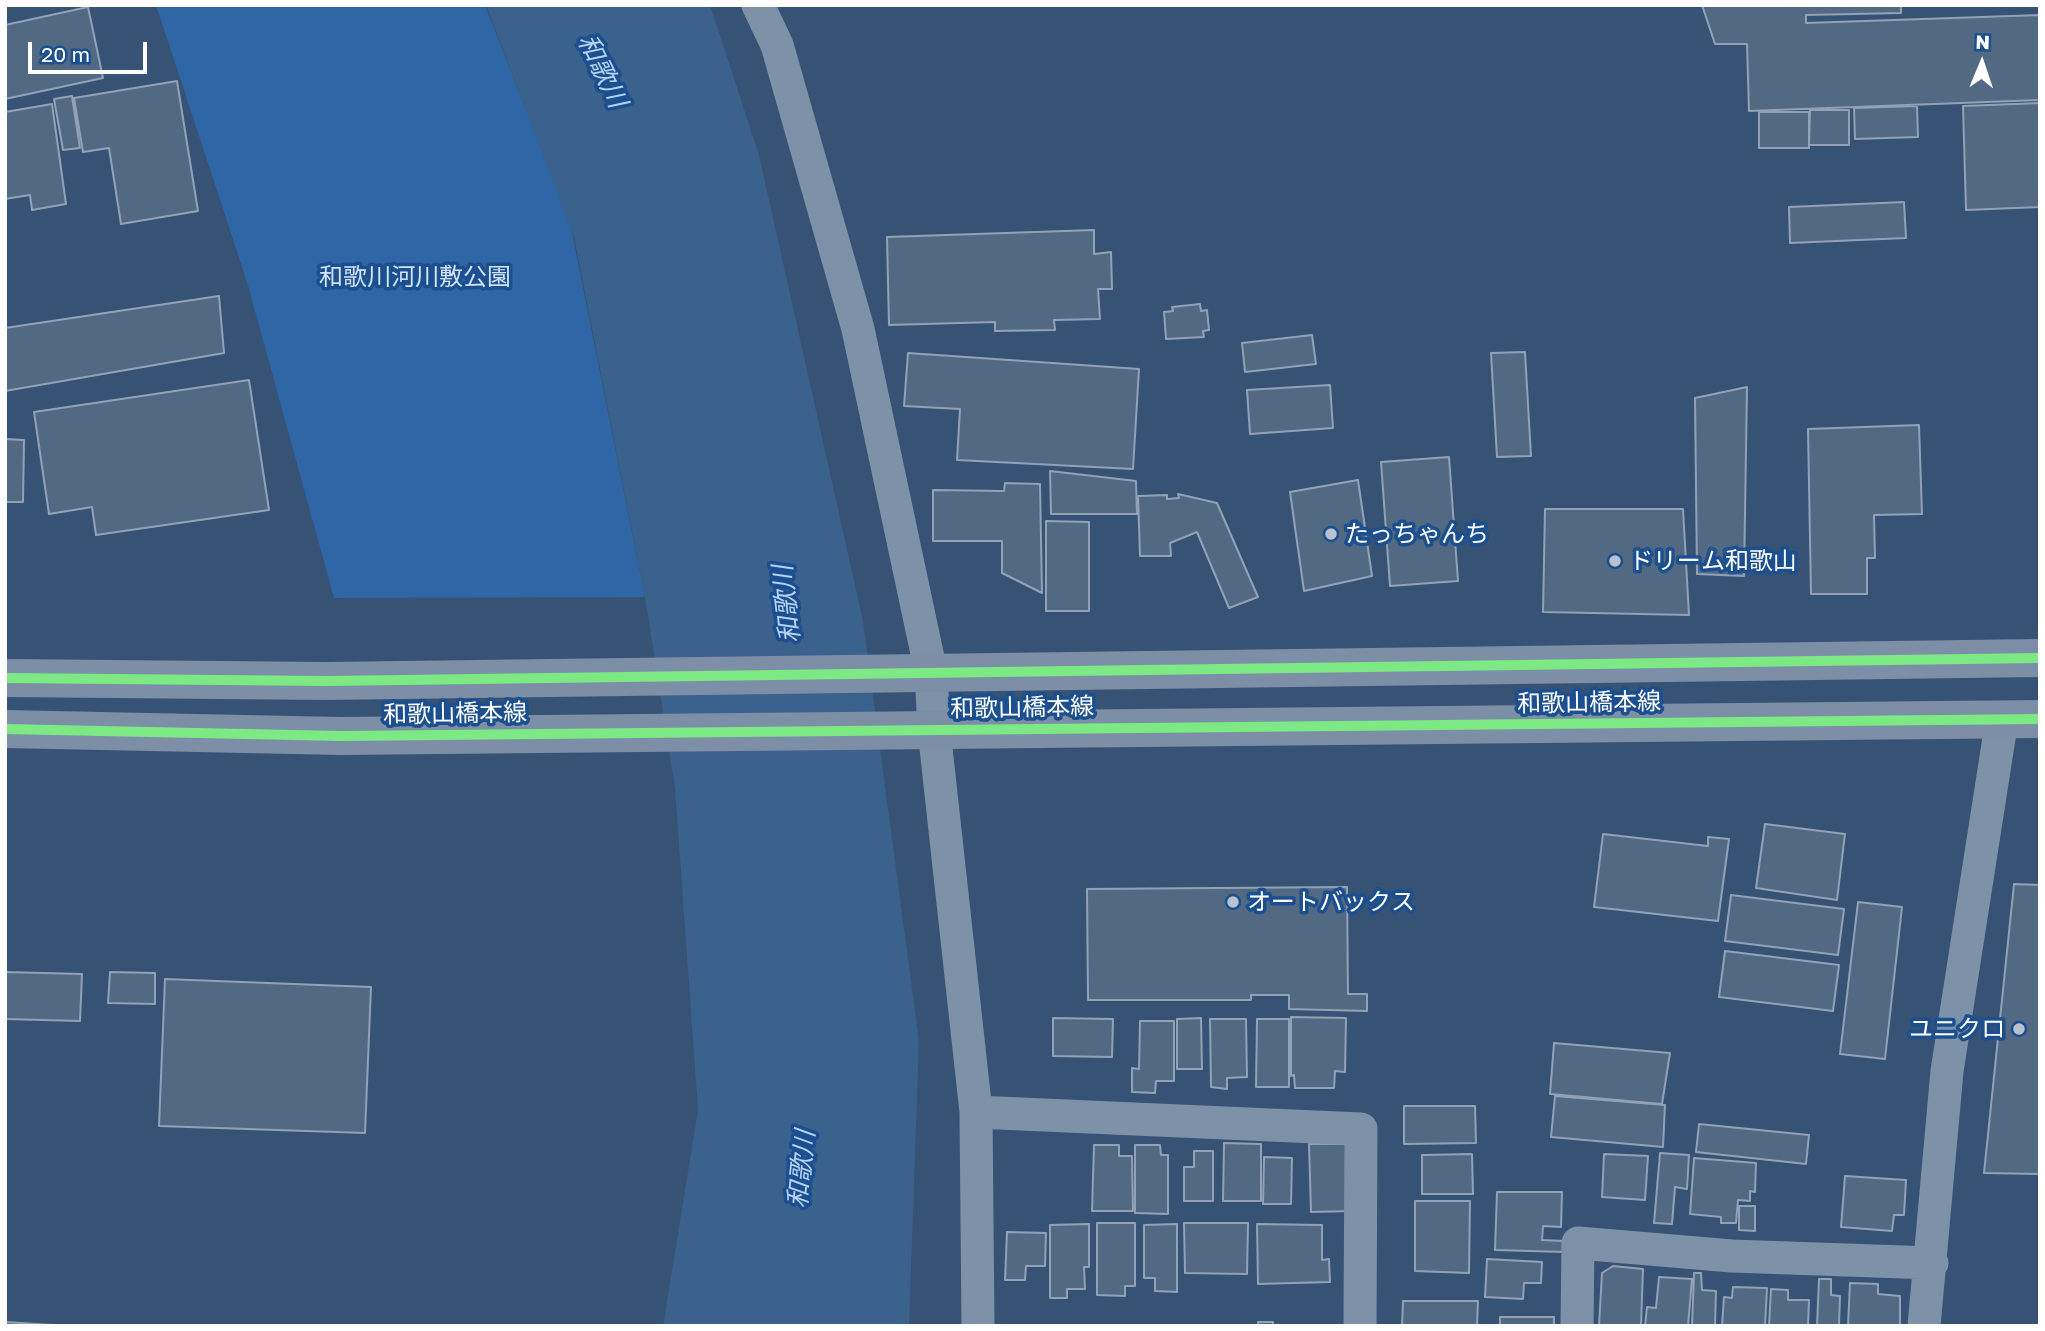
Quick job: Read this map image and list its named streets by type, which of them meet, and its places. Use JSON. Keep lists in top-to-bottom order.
{
  "streets": {
    "main road": ["和歌山橋本線"]
  },
  "water": ["和歌川"],
  "parks": ["和歌川河川敷公園"],
  "places": [
    "たっちゃんち",
    "ドリーム和歌山",
    "オートバックス",
    "ユニクロ"
  ],
  "scale_bar": "20 m",
  "north": "top"
}
